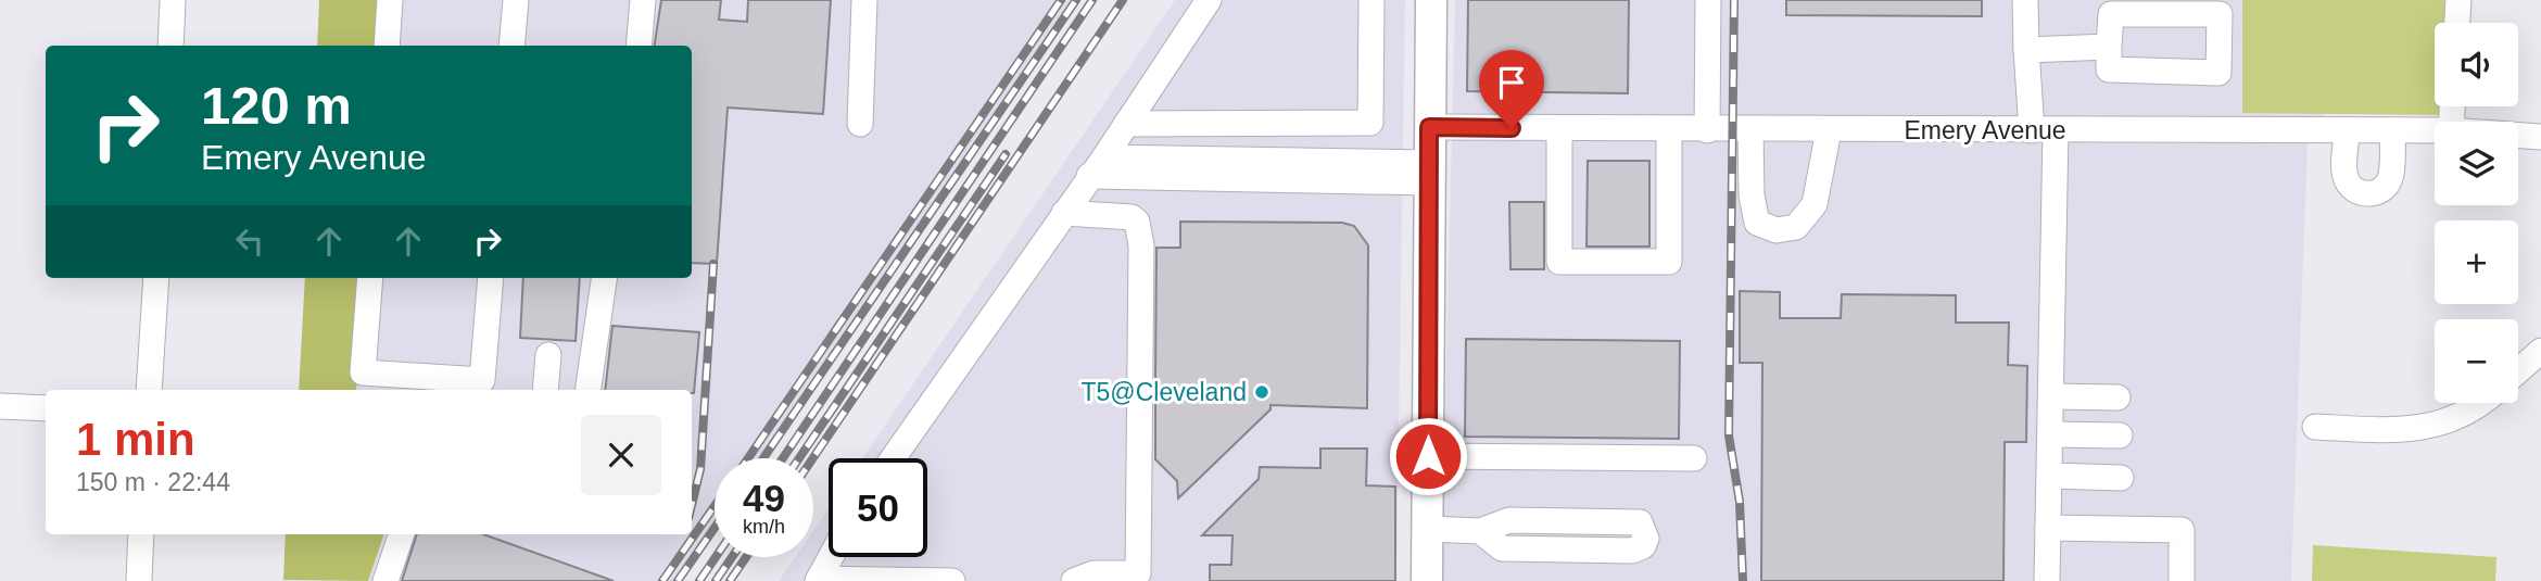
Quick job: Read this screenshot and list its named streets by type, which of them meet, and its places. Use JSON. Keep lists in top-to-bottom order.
{
  "streets": {
    "street": ["Emery Avenue"]
  },
  "places": ["T5@Cleveland"],
  "page": {
    "map_buttons": ["+", "−"],
    "turn": ["120 m", "Emery Avenue"],
    "heading": ["1 min", "150 m · 22:44"],
    "speed": "49 km/h",
    "limit": "50"
  }
}
